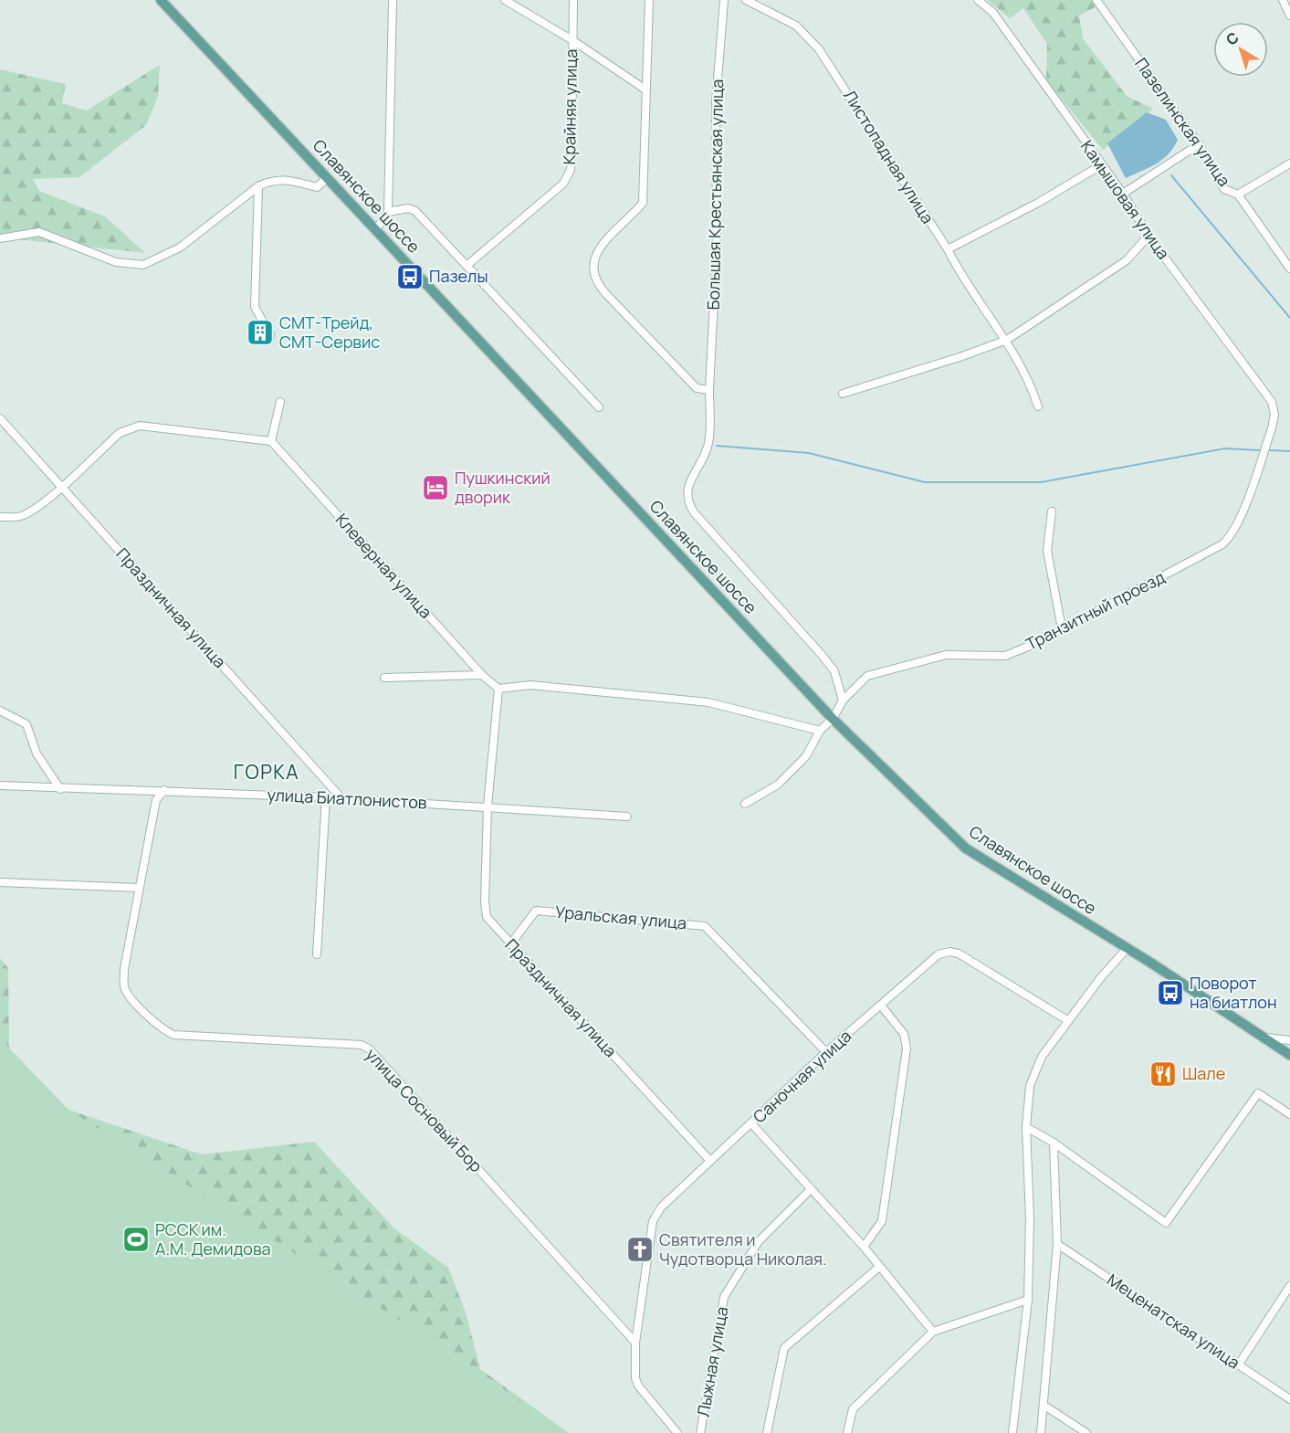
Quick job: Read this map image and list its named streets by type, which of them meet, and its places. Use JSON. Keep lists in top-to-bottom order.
{
  "streets": {
    "main road": ["Славянское шоссе"],
    "street": [
      "Крайняя улица",
      "Пазелинская улица",
      "Листопадная улица",
      "Большая Крестьянская улица",
      "Камышовая улица",
      "Клеверная улица",
      "Праздничная улица",
      "Транзитный проезд",
      "улица Биатлонистов",
      "Уральская улица",
      "Саночная улица",
      "улица Сосновый Бор",
      "Меценатская улица",
      "Лыжная улица"
    ]
  },
  "crossings": [
    ["Большая Крестьянская улица", "Транзитный проезд"],
    ["Славянское шоссе", "Транзитный проезд"],
    ["Камышовая улица", "Транзитный проезд"],
    ["Клеверная улица", "Праздничная улица"],
    ["Праздничная улица", "улица Биатлонистов"],
    ["Праздничная улица", "Уральская улица"],
    ["Праздничная улица", "Саночная улица"],
    ["улица Биатлонистов", "улица Сосновый Бор"],
    ["Уральская улица", "Саночная улица"],
    ["Саночная улица", "улица Сосновый Бор"]
  ],
  "districts": ["ГОРКА"],
  "places": {
    "bus stop": ["Пазелы", "Поворот на биатлон"],
    "building": ["СМТ-Трейд, СМТ-Сервис"],
    "hotel": ["Пушкинский дворик"],
    "restaurant": ["Шале"],
    "sports": ["РССК им. А.М. Демидова"],
    "church": ["Святителя и Чудотворца Николая."]
  },
  "north": "top left"
}
